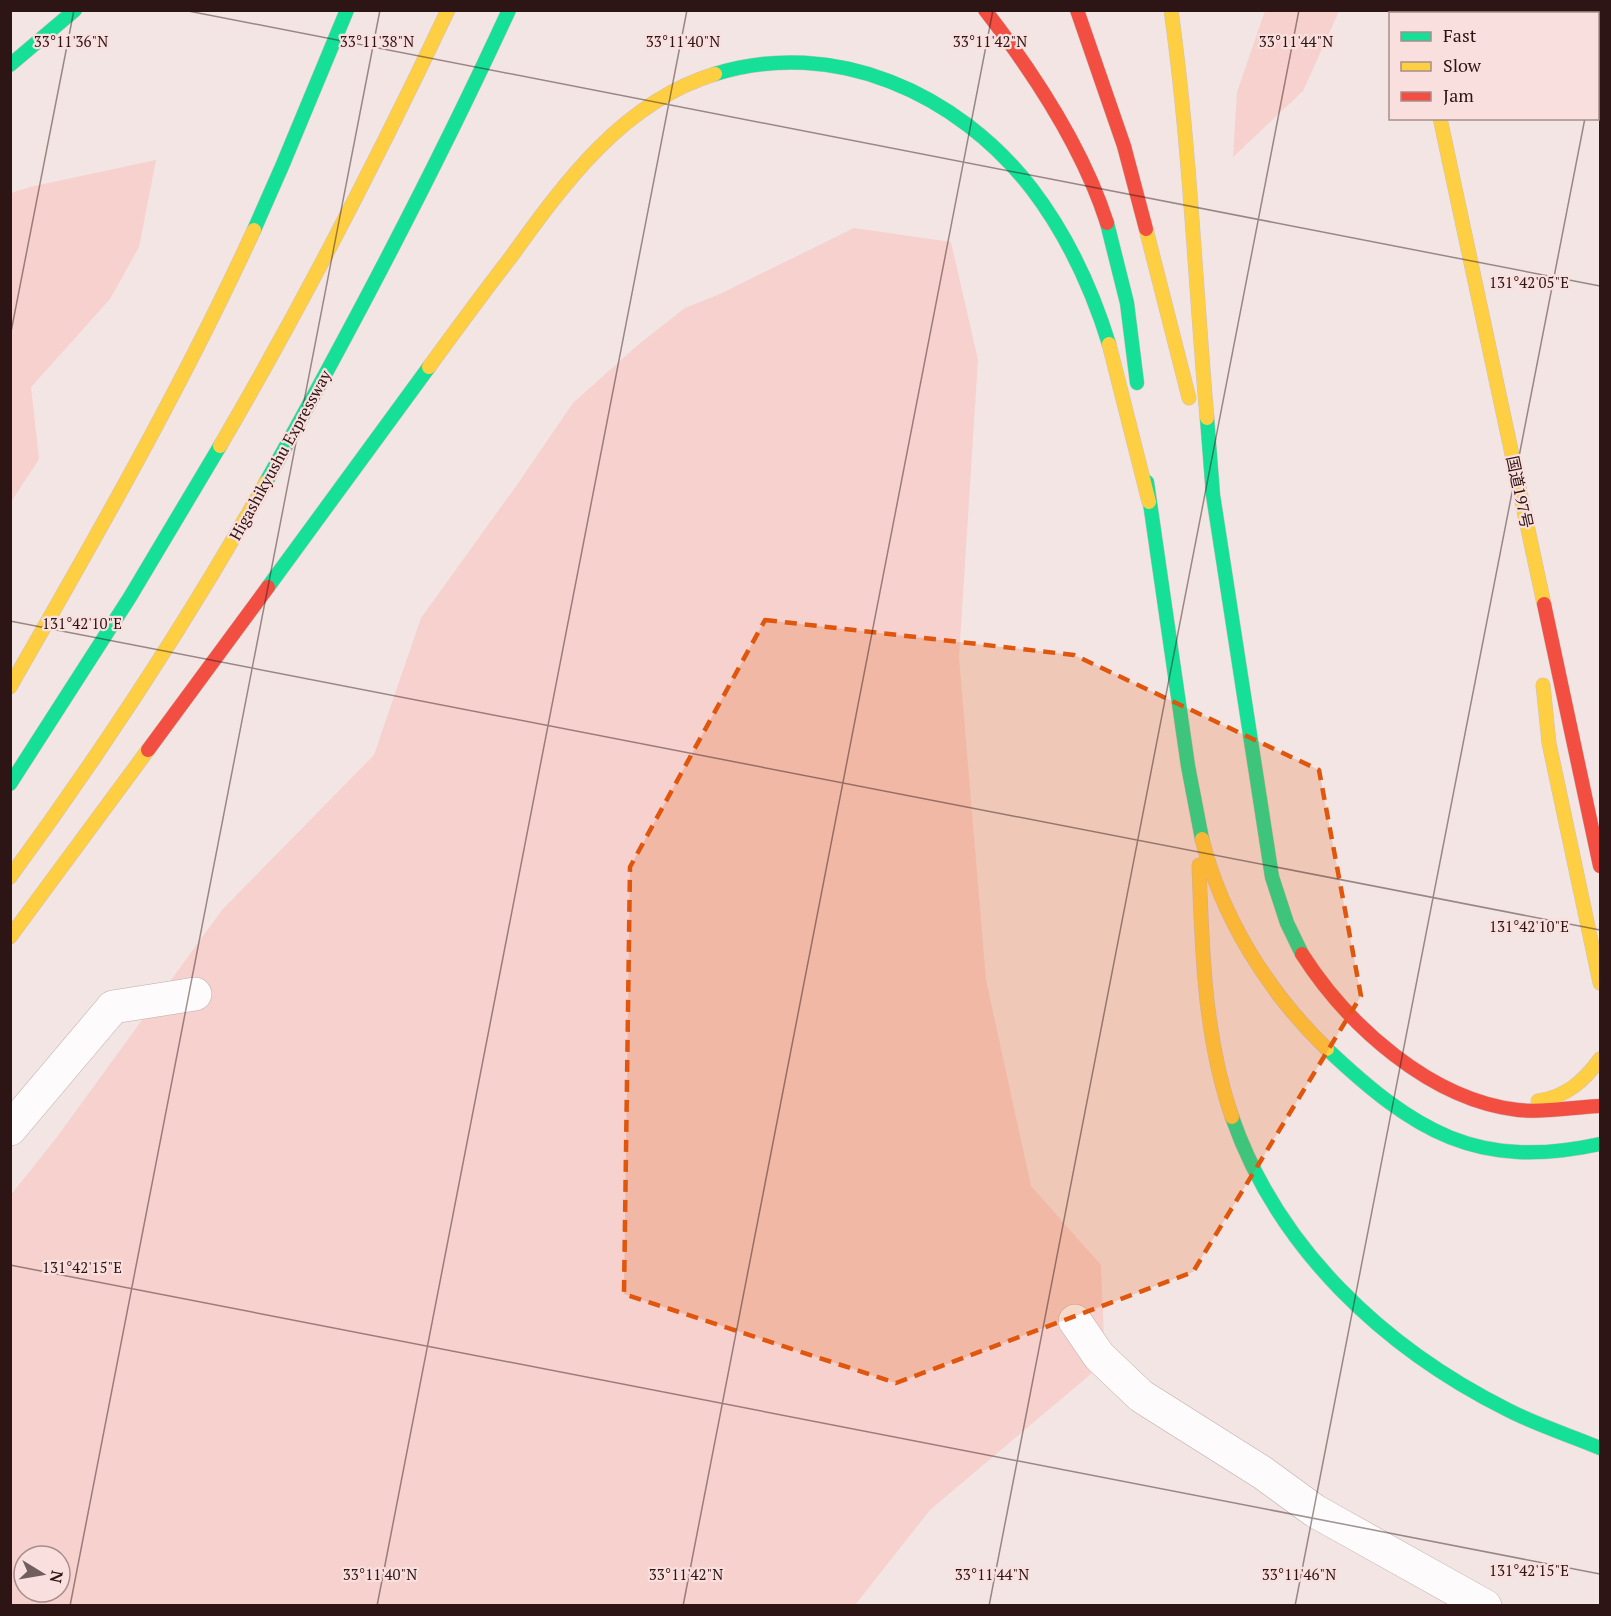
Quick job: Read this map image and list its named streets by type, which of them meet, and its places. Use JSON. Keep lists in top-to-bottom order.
{
  "streets": {
    "main road": ["Higashikyushu Expressway", "国道197号"]
  },
  "legend": ["Fast", "Slow", "Jam"],
  "north": "right",
  "coordinates": [
    "33°11'36\"N",
    "33°11'38\"N",
    "33°11'40\"N",
    "33°11'42\"N",
    "33°11'44\"N",
    "131°42'05\"E",
    "131°42'10\"E",
    "131°42'15\"E",
    "33°11'46\"N"
  ]
}
